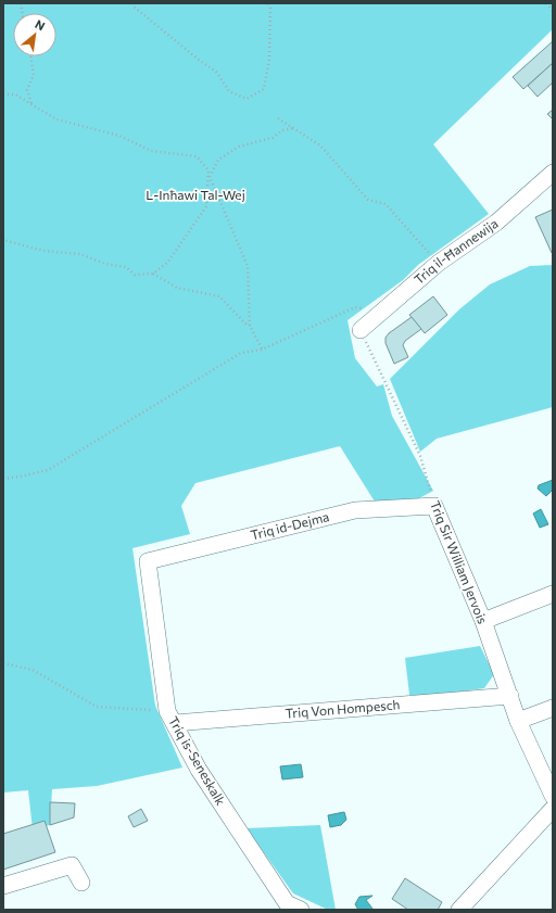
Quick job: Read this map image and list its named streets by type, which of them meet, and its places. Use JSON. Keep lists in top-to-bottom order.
{
  "streets": {
    "street": [
      "Triq il-Ħannewija",
      "Triq id-Dejma",
      "Triq Sir William Jervois",
      "Triq Von Hompesch",
      "Triq is-Seneskalk"
    ]
  },
  "crossings": [
    ["Triq il-Ħannewija", "Triq Sir William Jervois"],
    ["Triq id-Dejma", "Triq Sir William Jervois"],
    ["Triq id-Dejma", "Triq is-Seneskalk"],
    ["Triq Sir William Jervois", "Triq Von Hompesch"],
    ["Triq Von Hompesch", "Triq is-Seneskalk"]
  ],
  "parks": ["L-Inħawi Tal-Wej"],
  "north": "top right"
}
